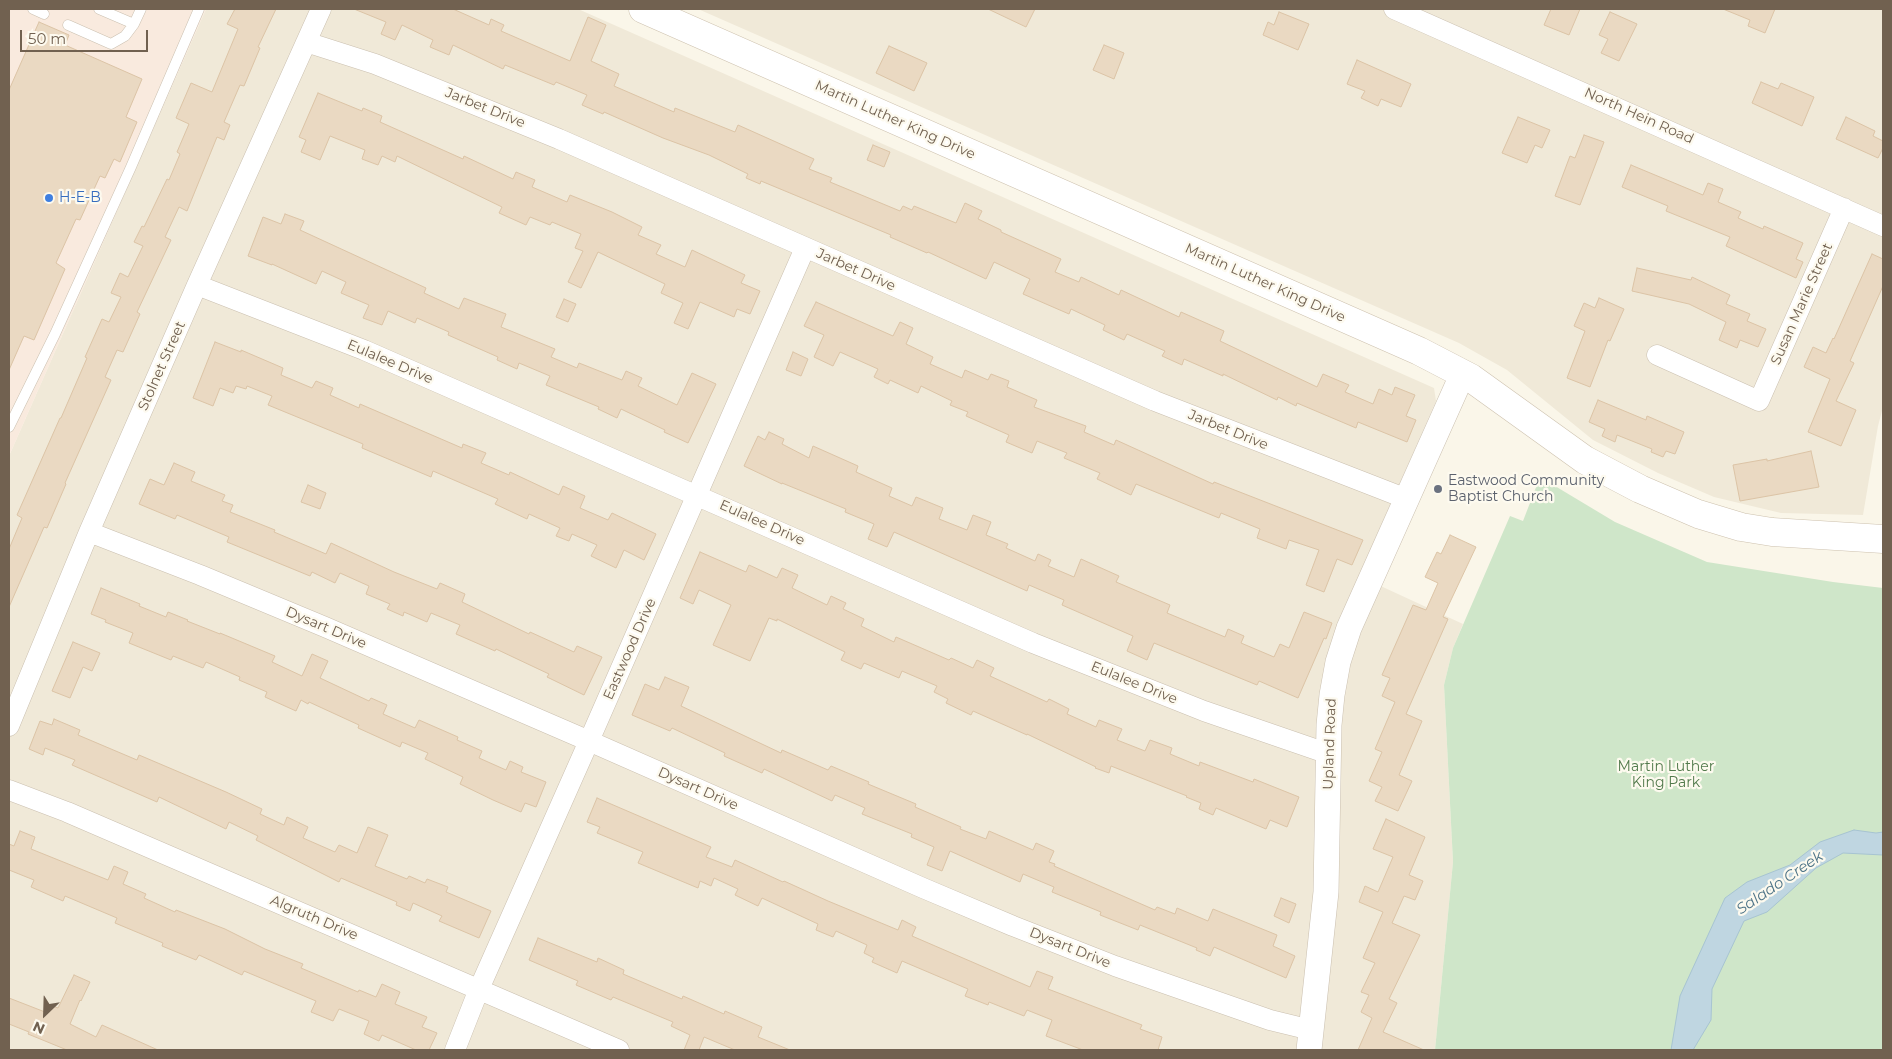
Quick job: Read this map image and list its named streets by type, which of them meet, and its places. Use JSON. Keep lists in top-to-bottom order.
{
  "streets": {
    "main road": ["Martin Luther King Drive"],
    "street": [
      "Jarbet Drive",
      "North Hein Road",
      "Susan Marie Street",
      "Eulalee Drive",
      "Stolnet Street",
      "Dysart Drive",
      "Eastwood Drive",
      "Upland Road",
      "Algruth Drive"
    ]
  },
  "crossings": [
    ["Jarbet Drive", "Stolnet Street"],
    ["Jarbet Drive", "Eastwood Drive"],
    ["Jarbet Drive", "Upland Road"],
    ["North Hein Road", "Susan Marie Street"],
    ["Martin Luther King Drive", "Upland Road"],
    ["Eulalee Drive", "Stolnet Street"],
    ["Eulalee Drive", "Eastwood Drive"],
    ["Eulalee Drive", "Upland Road"],
    ["Stolnet Street", "Dysart Drive"],
    ["Dysart Drive", "Eastwood Drive"],
    ["Dysart Drive", "Upland Road"],
    ["Eastwood Drive", "Algruth Drive"]
  ],
  "water": ["Salado Creek"],
  "parks": ["Martin Luther King Park"],
  "places": ["H-E-B", "Eastwood Community Baptist Church"],
  "scale_bar": "50 m",
  "north": "bottom left"
}
